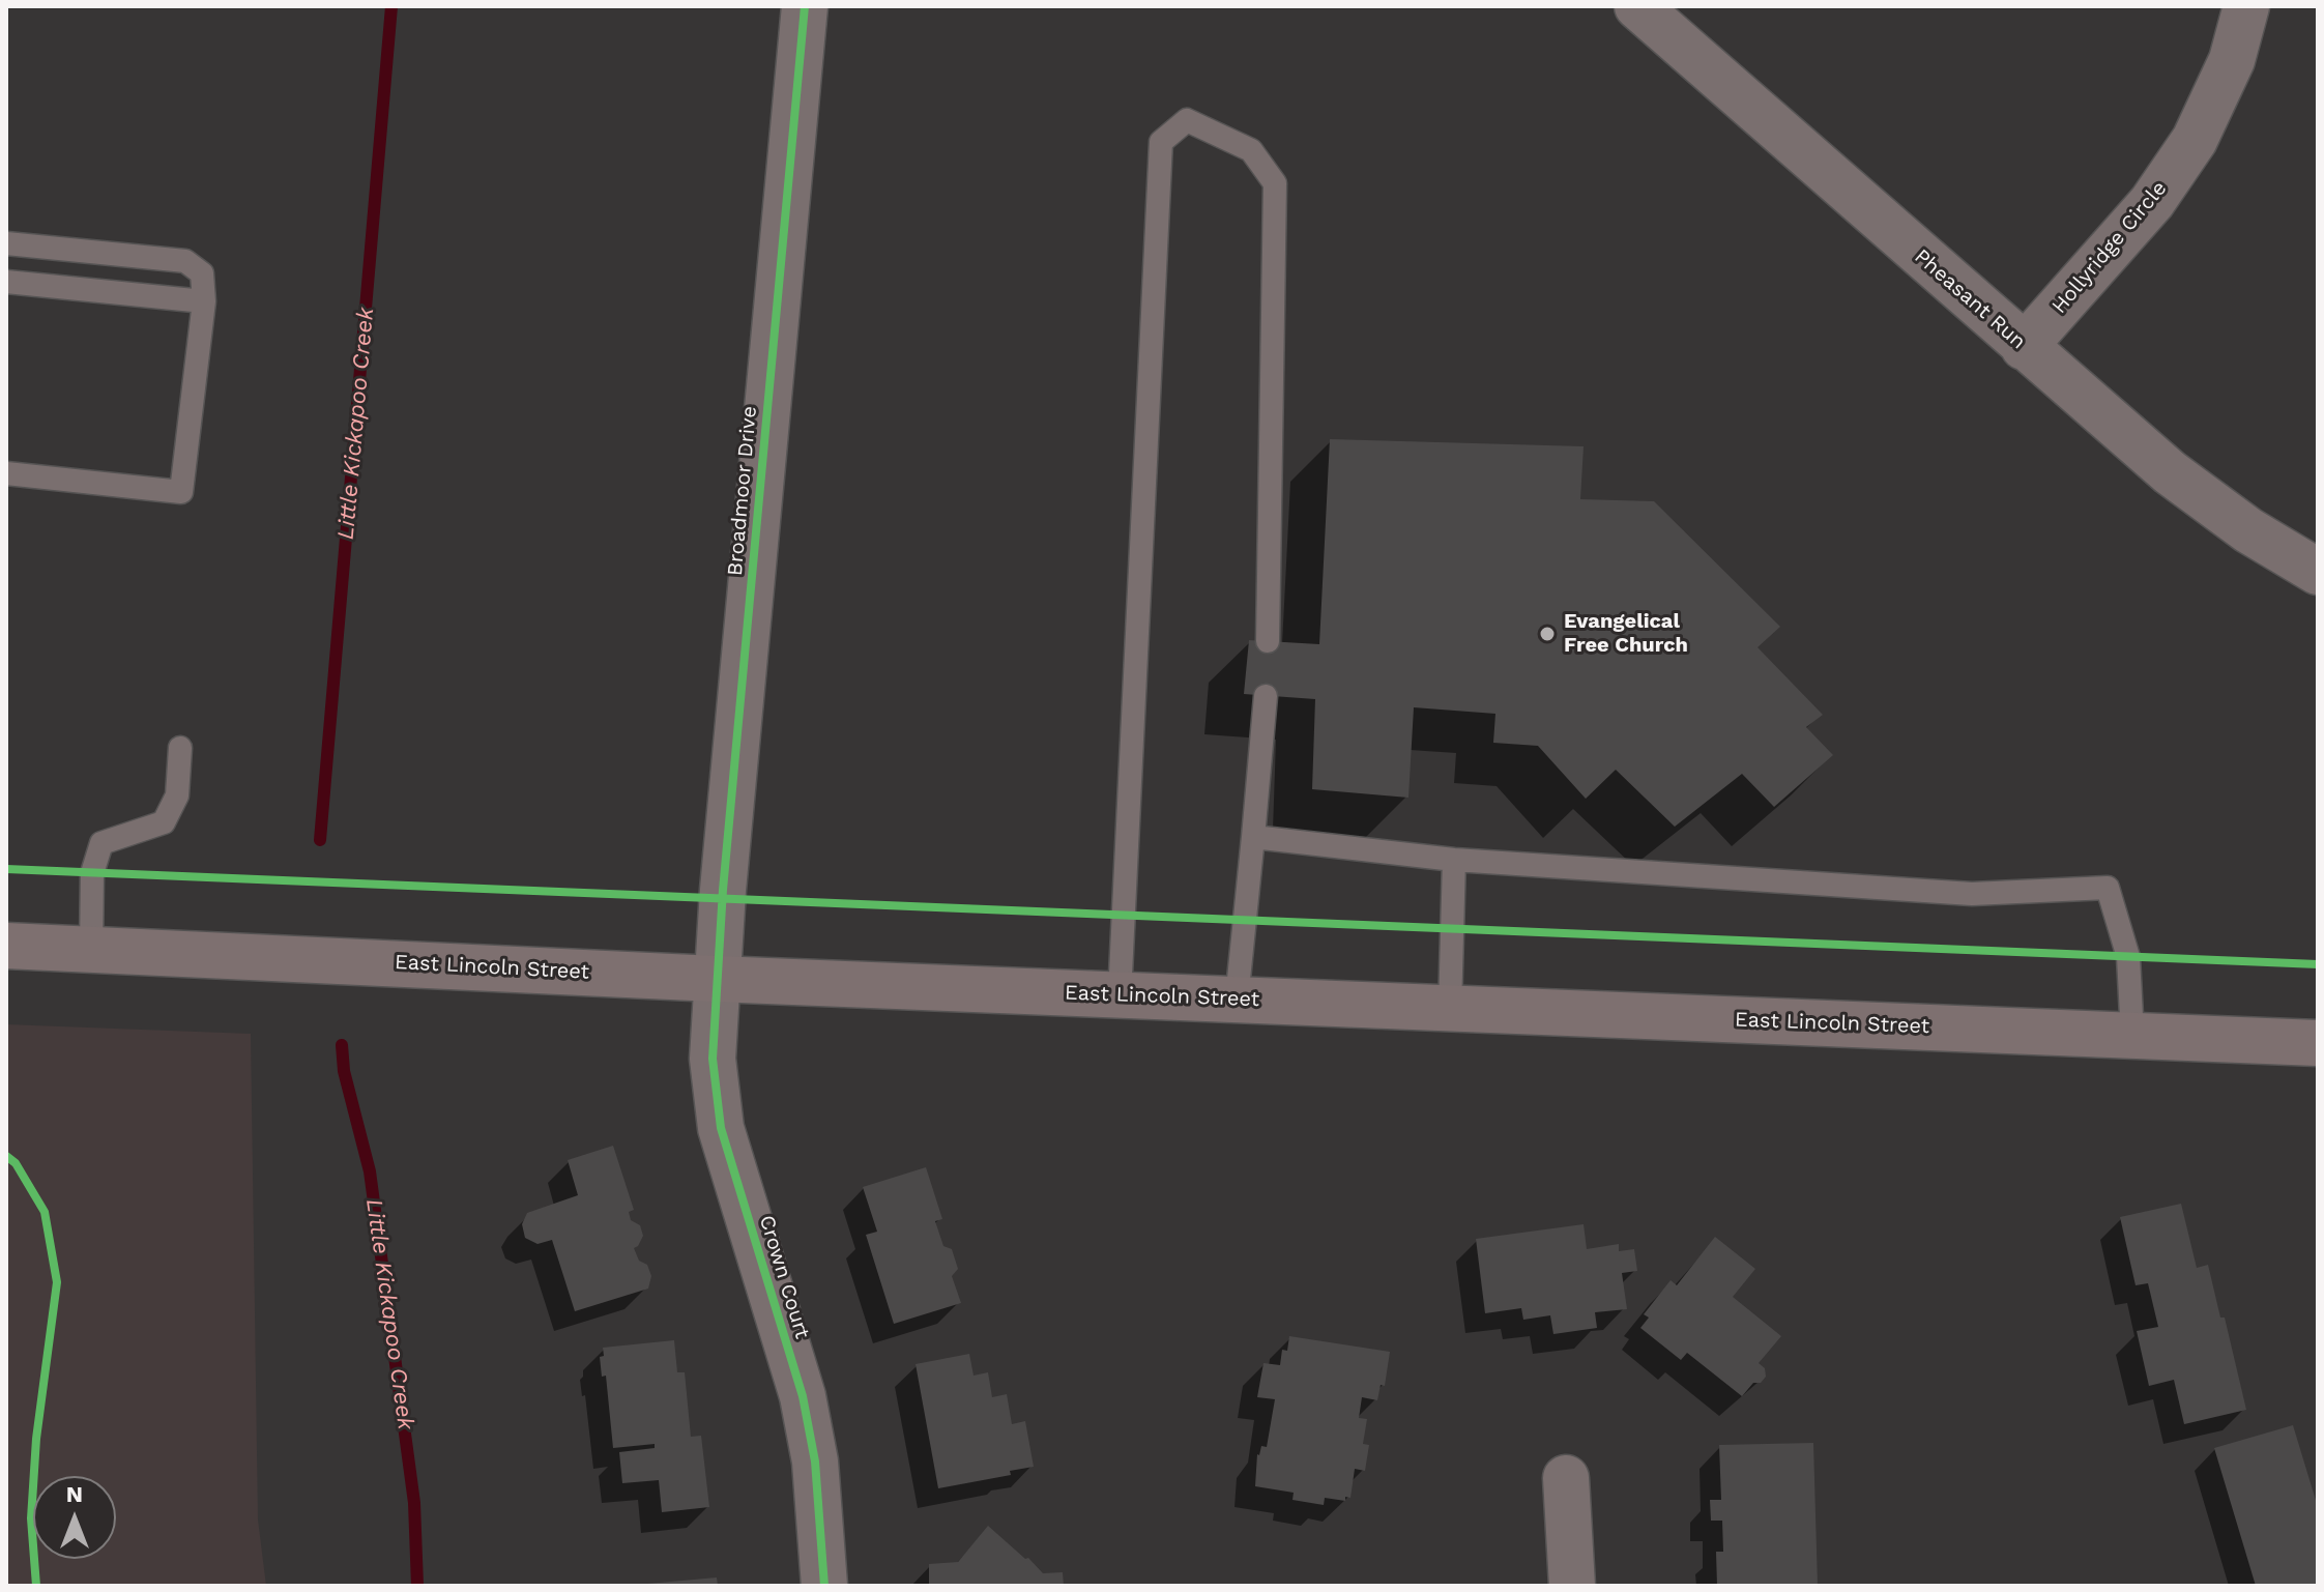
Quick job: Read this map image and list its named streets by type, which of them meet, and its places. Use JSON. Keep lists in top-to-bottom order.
{
  "streets": {
    "main road": ["East Lincoln Street"],
    "street": [
      "Hollyridge Circle",
      "Pheasant Run",
      "Broadmoor Drive",
      "Crown Court"
    ]
  },
  "crossings": [
    ["Hollyridge Circle", "Pheasant Run"],
    ["Broadmoor Drive", "East Lincoln Street"],
    ["Broadmoor Drive", "Crown Court"],
    ["East Lincoln Street", "Crown Court"]
  ],
  "water": ["Little Kickapoo Creek"],
  "places": ["Evangelical Free Church"],
  "north": "top"
}
